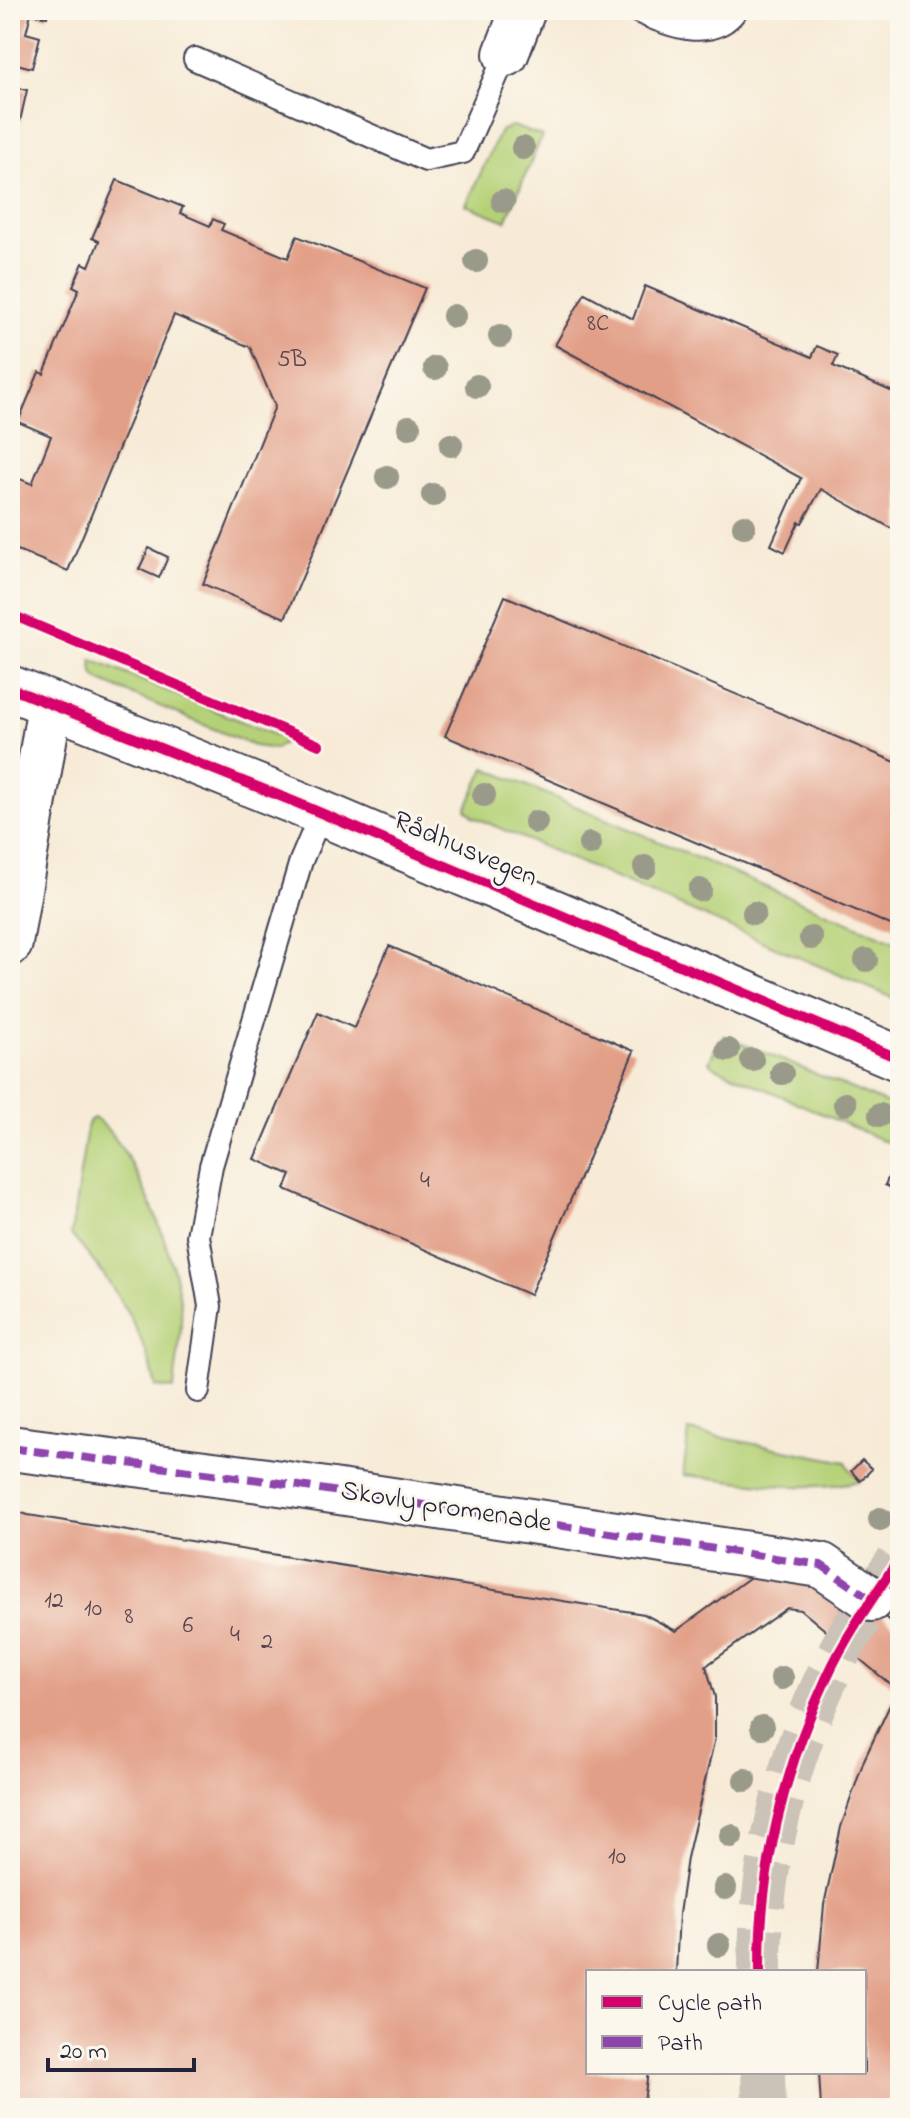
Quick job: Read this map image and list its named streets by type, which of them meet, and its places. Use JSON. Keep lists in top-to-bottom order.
{
  "streets": {
    "street": ["Rådhusvegen", "Skovly promenade"]
  },
  "house_numbers": [
    "8C",
    "5B",
    "4",
    "12",
    "10",
    "8",
    "6",
    "4",
    "2",
    "10"
  ],
  "legend": ["Cycle path", "Path"],
  "scale_bar": "20 m"
}
